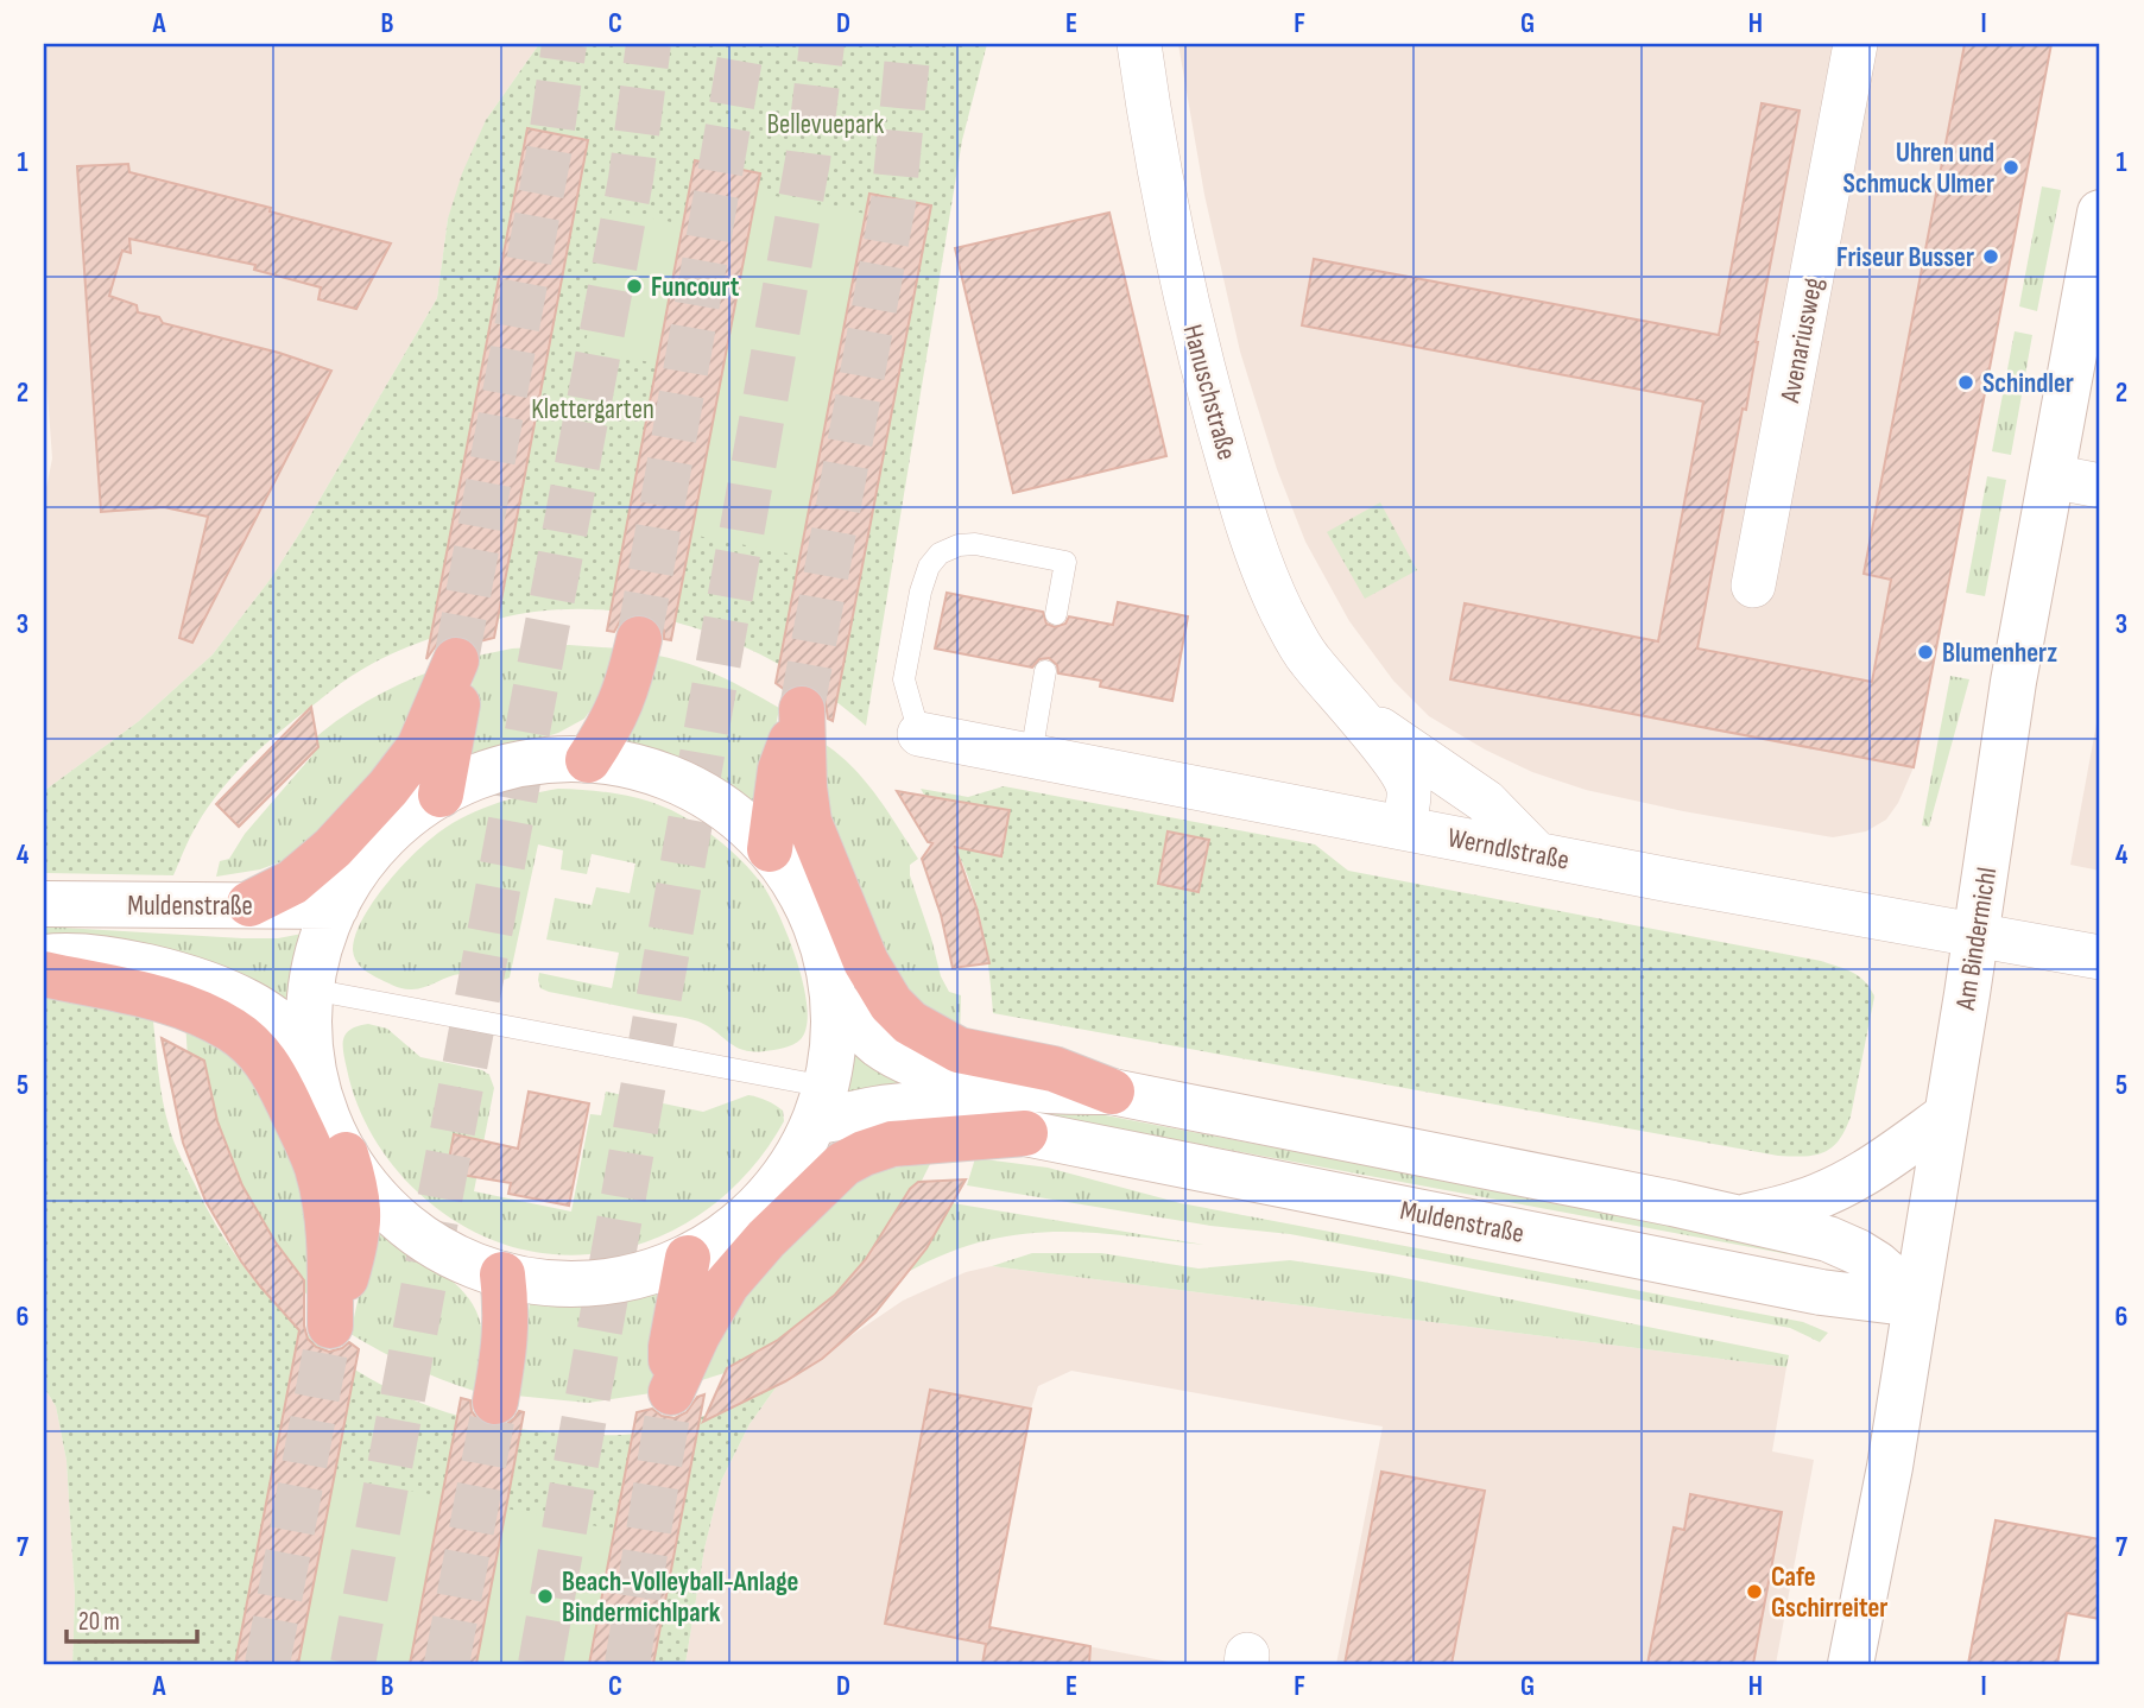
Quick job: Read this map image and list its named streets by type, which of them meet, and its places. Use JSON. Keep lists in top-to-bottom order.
{
  "streets": {
    "main road": ["Muldenstraße", "Am Bindermichl"],
    "street": ["Avenariusweg", "Hanuschstraße", "Werndlstraße"]
  },
  "crossings": [
    ["Hanuschstraße", "Werndlstraße"],
    ["Werndlstraße", "Am Bindermichl"],
    ["Muldenstraße", "Am Bindermichl"]
  ],
  "parks": ["Bellevuepark", "Klettergarten"],
  "places": [
    "Uhren und Schmuck Ulmer",
    "Friseur Busser",
    "Funcourt",
    "Schindler",
    "Blumenherz",
    "Cafe Gschirreiter",
    "Beach-Volleyball-Anlage Bindermichlpark"
  ],
  "scale_bar": "20 m",
  "grid": {
    "columns": [
      "A",
      "B",
      "C",
      "D",
      "E",
      "F",
      "G",
      "H",
      "I"
    ],
    "rows": [
      "1",
      "2",
      "3",
      "4",
      "5",
      "6",
      "7"
    ]
  }
}
